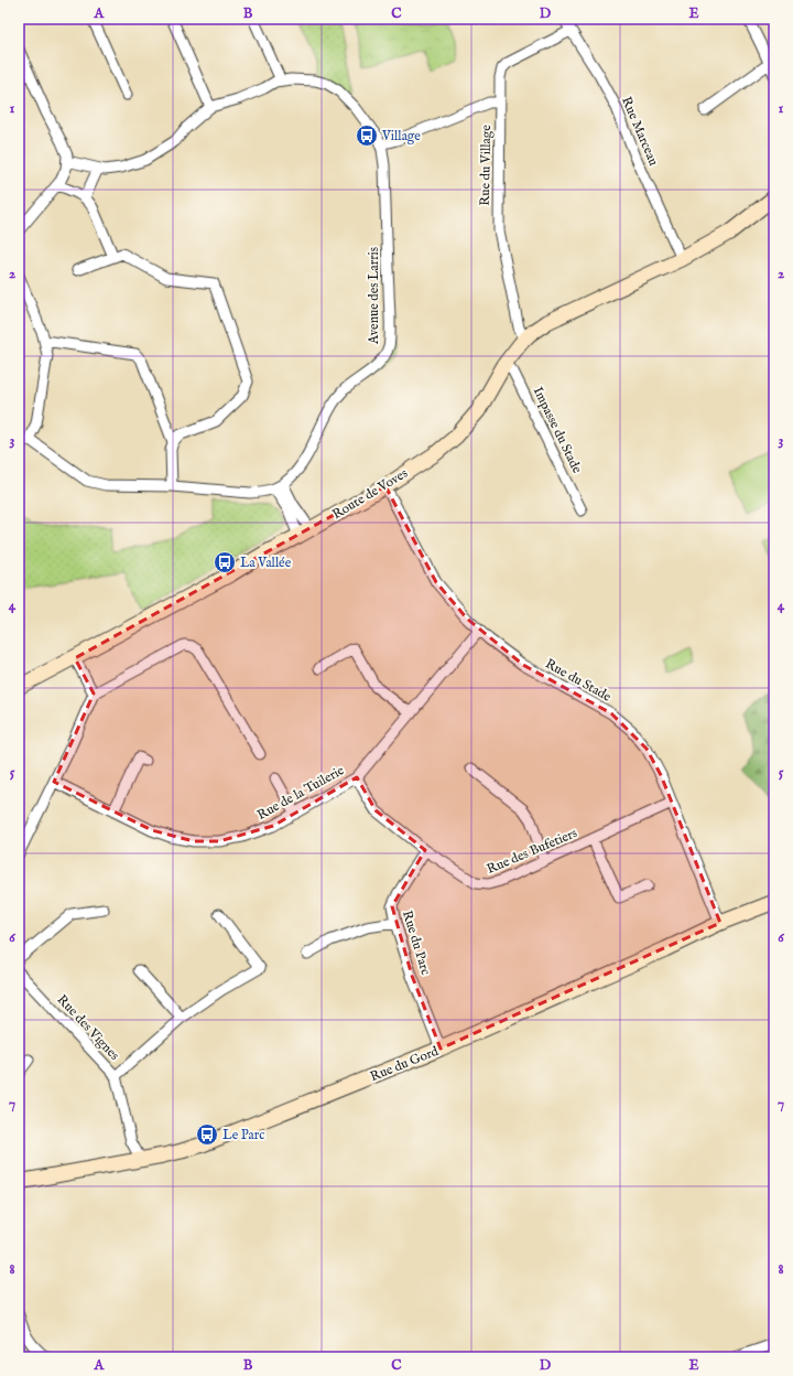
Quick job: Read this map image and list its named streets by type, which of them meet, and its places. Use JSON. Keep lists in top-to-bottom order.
{
  "streets": {
    "street": [
      "Rue Marceau",
      "Rue du Village",
      "Avenue des Larris",
      "Impasse du Stade",
      "Route de Voves",
      "Rue du Stade",
      "Rue de la Tuilerie",
      "Rue des Bufetiers",
      "Rue du Parc",
      "Rue des Vignes",
      "Rue du Gord"
    ]
  },
  "crossings": [
    ["Rue Marceau", "Rue du Village"],
    ["Rue Marceau", "Route de Voves"],
    ["Rue du Village", "Route de Voves"],
    ["Impasse du Stade", "Route de Voves"],
    ["Route de Voves", "Rue du Stade"],
    ["Rue du Stade", "Rue de la Tuilerie"],
    ["Rue du Stade", "Rue des Bufetiers"],
    ["Rue du Stade", "Rue du Gord"],
    ["Rue de la Tuilerie", "Rue des Bufetiers"],
    ["Rue des Bufetiers", "Rue du Parc"],
    ["Rue du Parc", "Rue du Gord"],
    ["Rue des Vignes", "Rue du Gord"]
  ],
  "places": {
    "bus stop": ["Village", "La Vallée", "Le Parc"]
  },
  "grid": {
    "columns": [
      "A",
      "B",
      "C",
      "D",
      "E"
    ],
    "rows": [
      "1",
      "2",
      "3",
      "4",
      "5",
      "6",
      "7",
      "8"
    ]
  }
}
